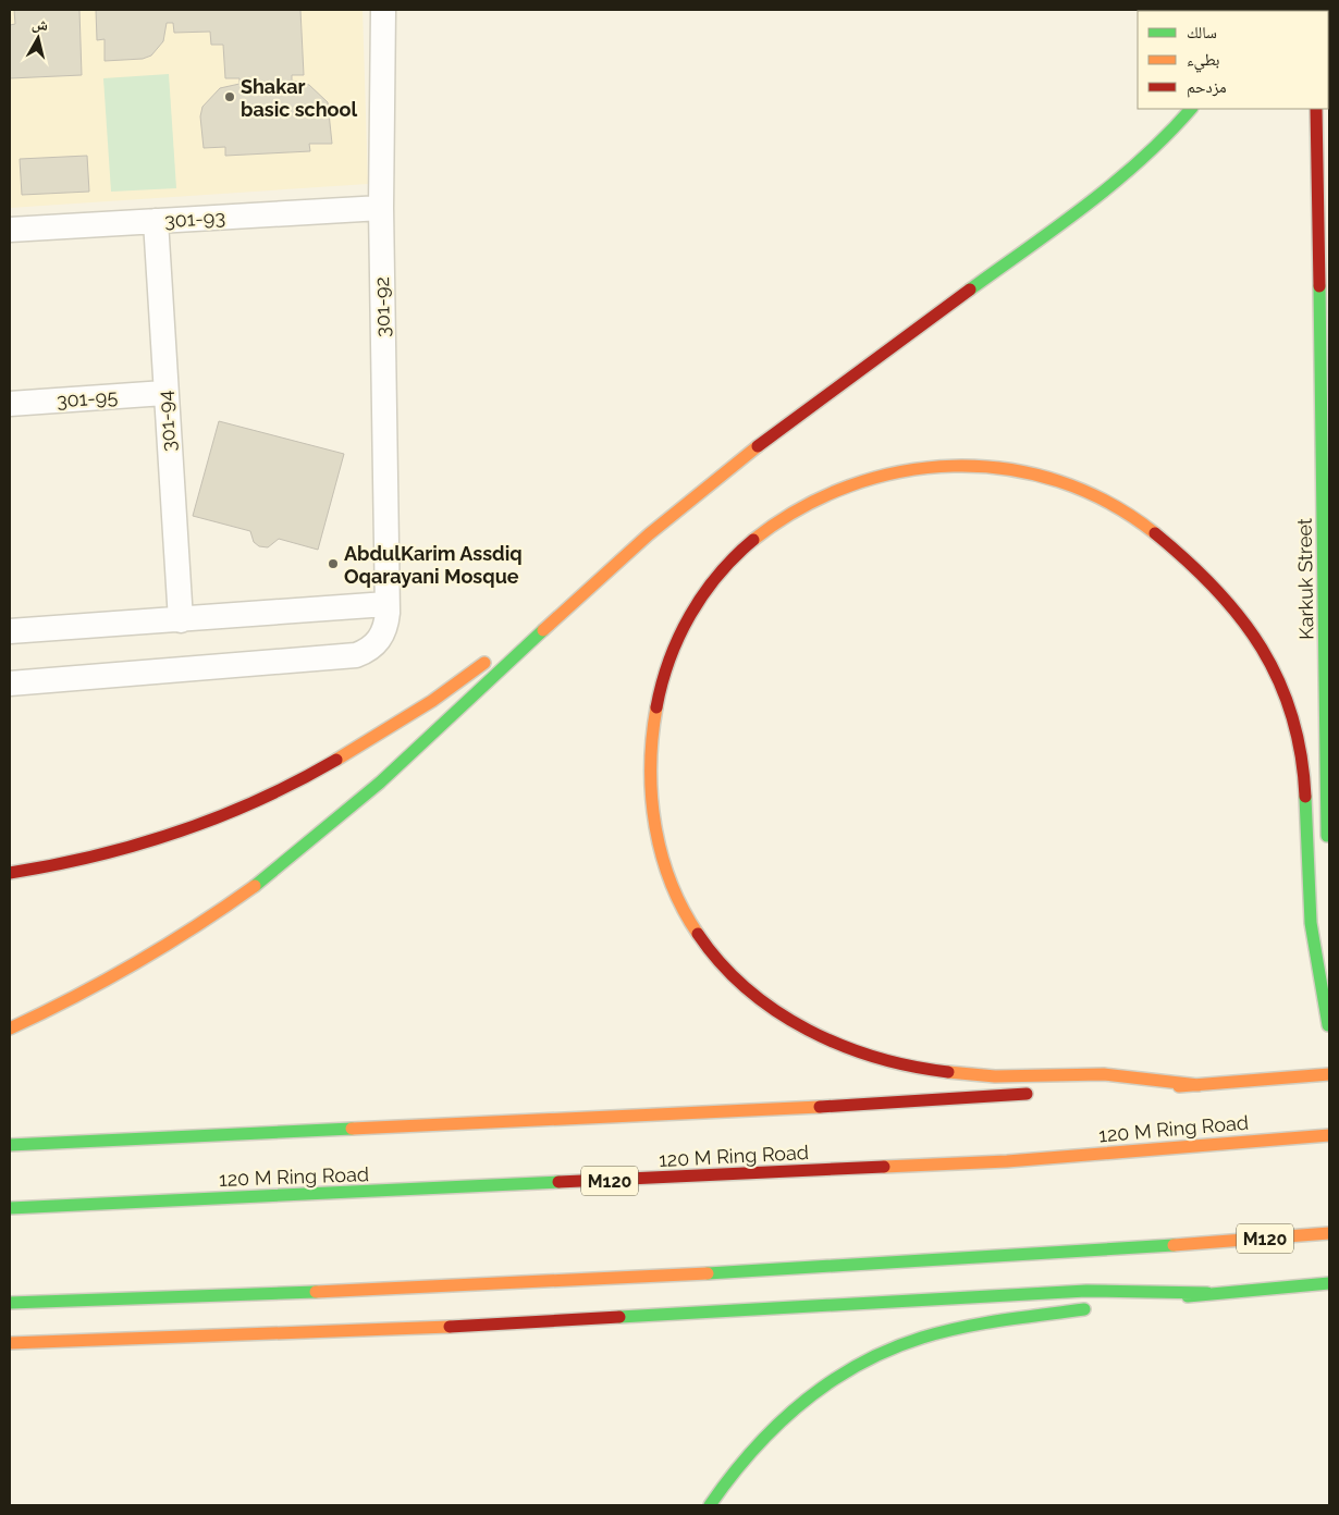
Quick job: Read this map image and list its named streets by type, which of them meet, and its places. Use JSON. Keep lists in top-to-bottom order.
{
  "streets": {
    "highway": ["Karkuk Street", "120 M Ring Road", "M120"],
    "street": [
      "301-93",
      "301-92",
      "301-95",
      "301-94"
    ]
  },
  "crossings": [
    ["301-93", "301-92"],
    ["301-93", "301-94"],
    ["301-95", "301-94"]
  ],
  "places": ["Shakar basic school", "AbdulKarim Assdiq Oqarayani Mosque"],
  "legend": ["سالك", "بطيء", "مزدحم"],
  "north": "top"
}
